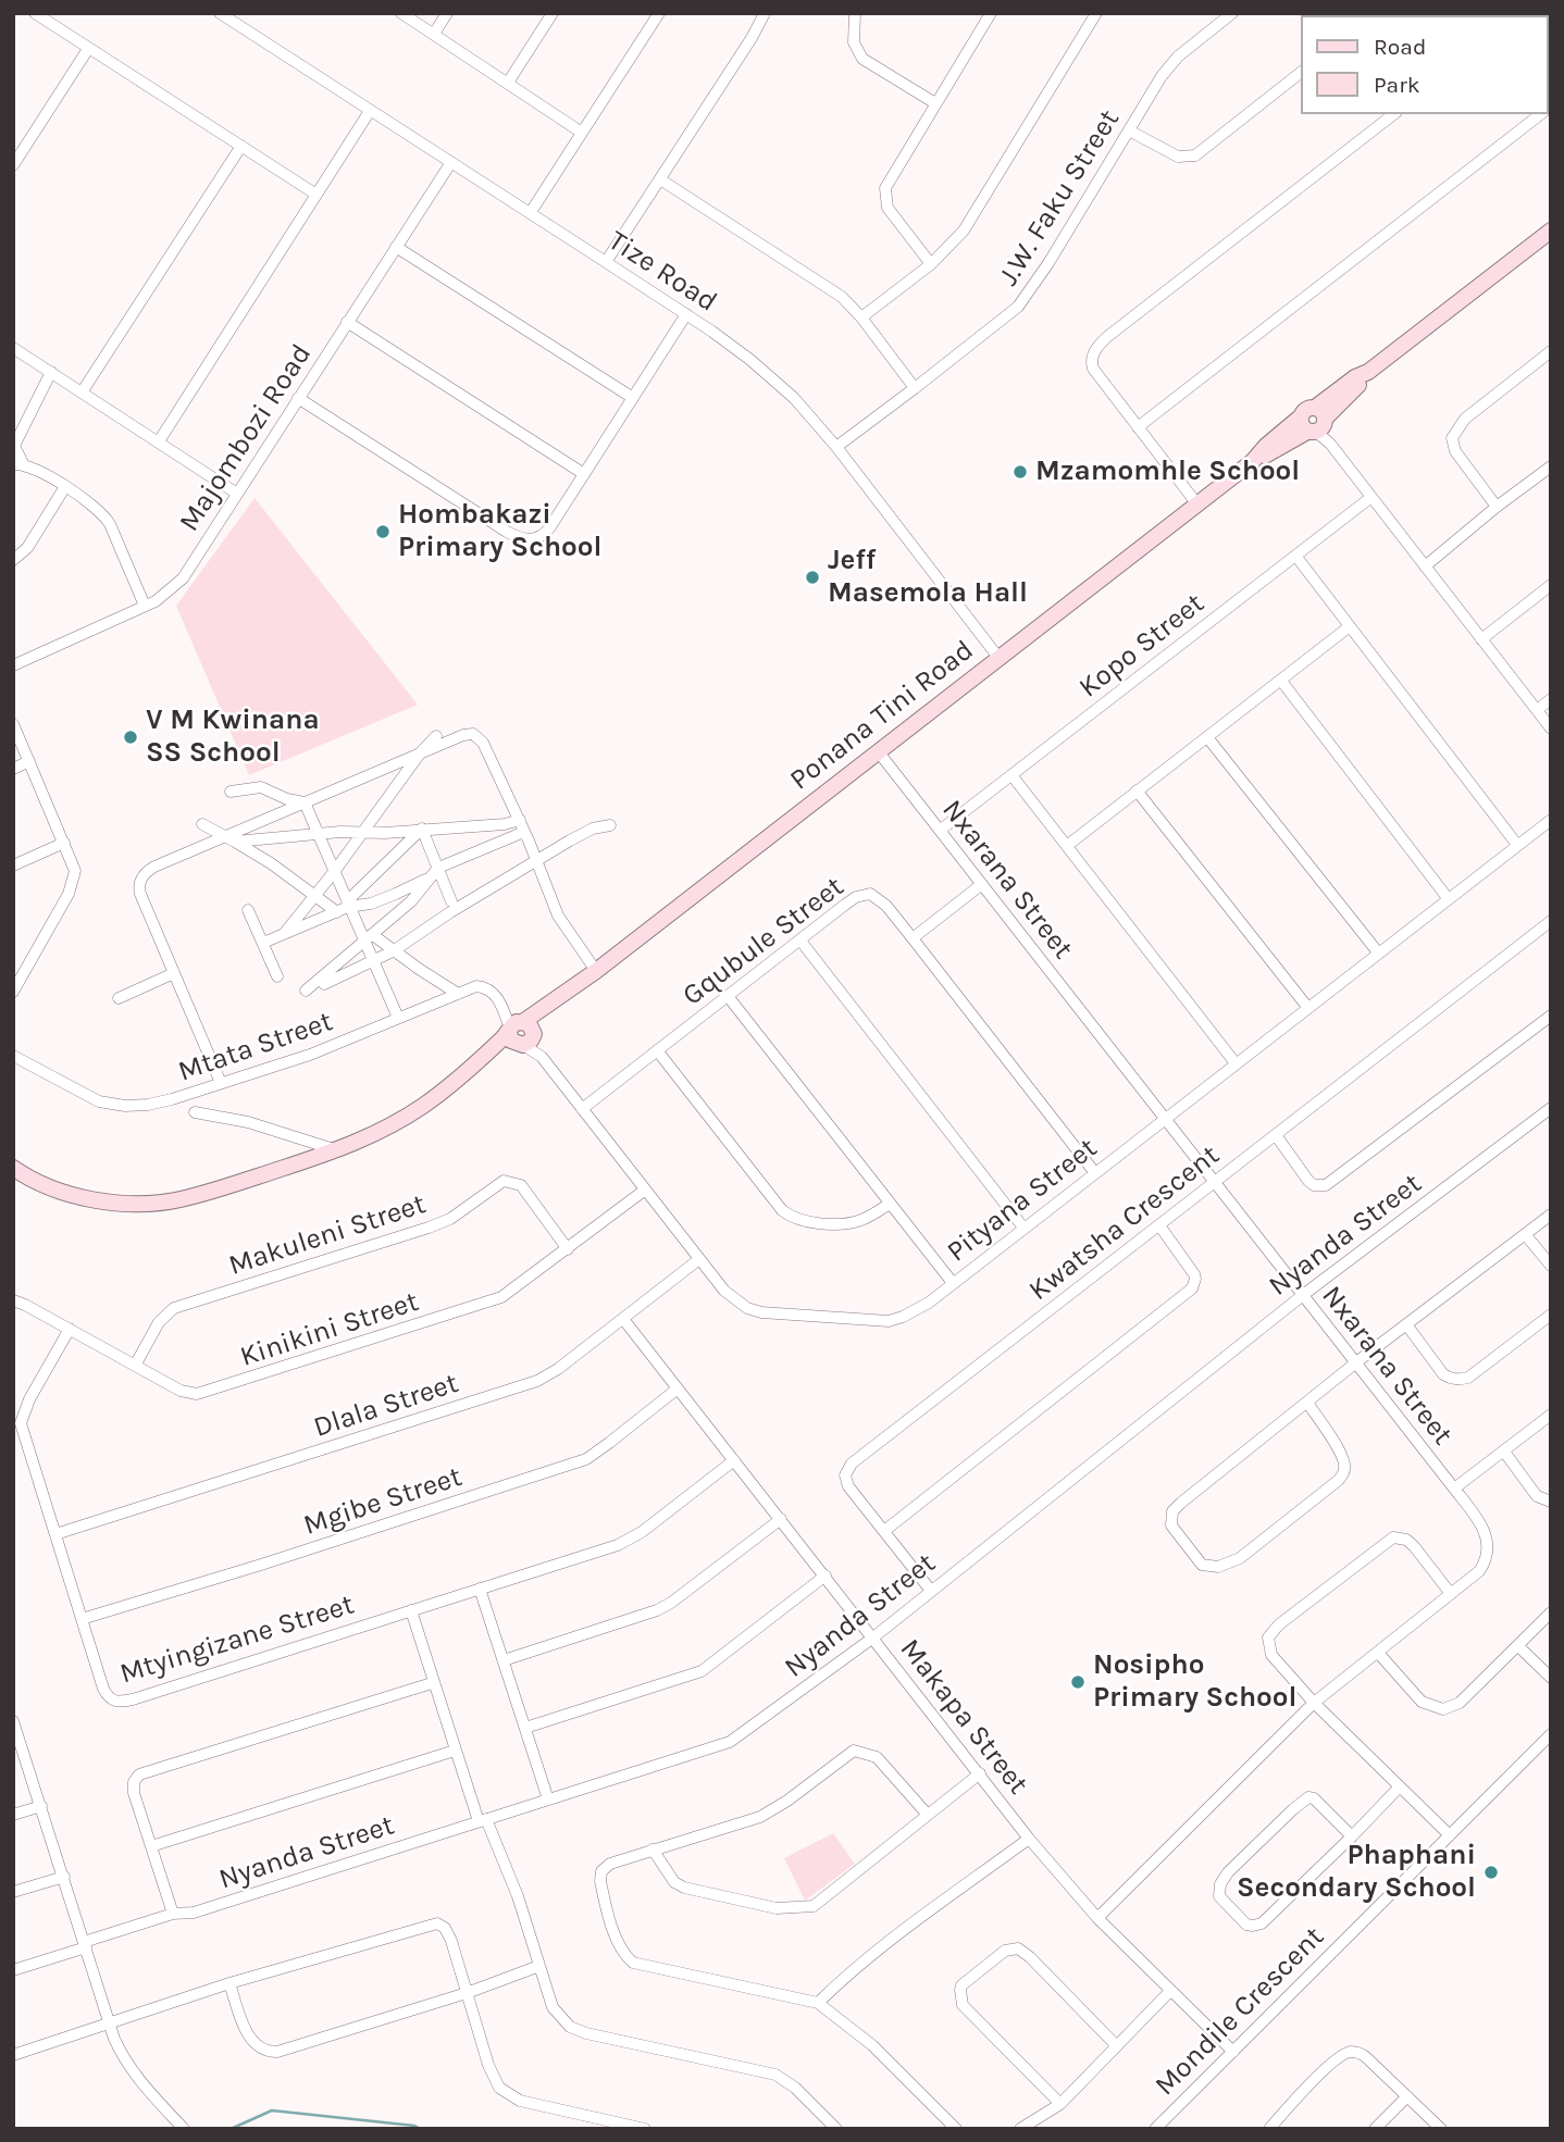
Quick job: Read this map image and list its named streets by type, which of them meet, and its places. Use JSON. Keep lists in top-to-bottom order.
{
  "streets": {
    "street": [
      "J.W. Faku Street",
      "Tize Road",
      "Majombozi Road",
      "Kopo Street",
      "Ponana Tini Road",
      "Nxarana Street",
      "Gqubule Street",
      "Mtata Street",
      "Pityana Street",
      "Kwatsha Crescent",
      "Makuleni Street",
      "Nyanda Street",
      "Kinikini Street",
      "Dlala Street",
      "Mgibe Street",
      "Mtyingizane Street",
      "Makapa Street",
      "Mondile Crescent"
    ]
  },
  "crossings": [
    ["J.W. Faku Street", "Tize Road"],
    ["Tize Road", "Majombozi Road"],
    ["Tize Road", "Ponana Tini Road"],
    ["Kopo Street", "Nxarana Street"],
    ["Ponana Tini Road", "Nxarana Street"],
    ["Ponana Tini Road", "Mtata Street"],
    ["Ponana Tini Road", "Pityana Street"],
    ["Nxarana Street", "Pityana Street"],
    ["Nxarana Street", "Kwatsha Crescent"],
    ["Nxarana Street", "Nyanda Street"],
    ["Nxarana Street", "Makapa Street"],
    ["Gqubule Street", "Pityana Street"],
    ["Mtata Street", "Pityana Street"],
    ["Pityana Street", "Kinikini Street"],
    ["Pityana Street", "Dlala Street"],
    ["Kwatsha Crescent", "Nyanda Street"],
    ["Makuleni Street", "Kinikini Street"],
    ["Nyanda Street", "Makapa Street"],
    ["Kinikini Street", "Mtyingizane Street"],
    ["Dlala Street", "Mtyingizane Street"],
    ["Dlala Street", "Makapa Street"],
    ["Mgibe Street", "Mtyingizane Street"],
    ["Mgibe Street", "Makapa Street"],
    ["Mtyingizane Street", "Makapa Street"],
    ["Makapa Street", "Mondile Crescent"]
  ],
  "places": [
    "Mzamomhle School",
    "Hombakazi Primary School",
    "Jeff Masemola Hall",
    "V M Kwinana SS School",
    "Nosipho Primary School",
    "Phaphani Secondary School"
  ],
  "legend": ["Road", "Park"]
}
